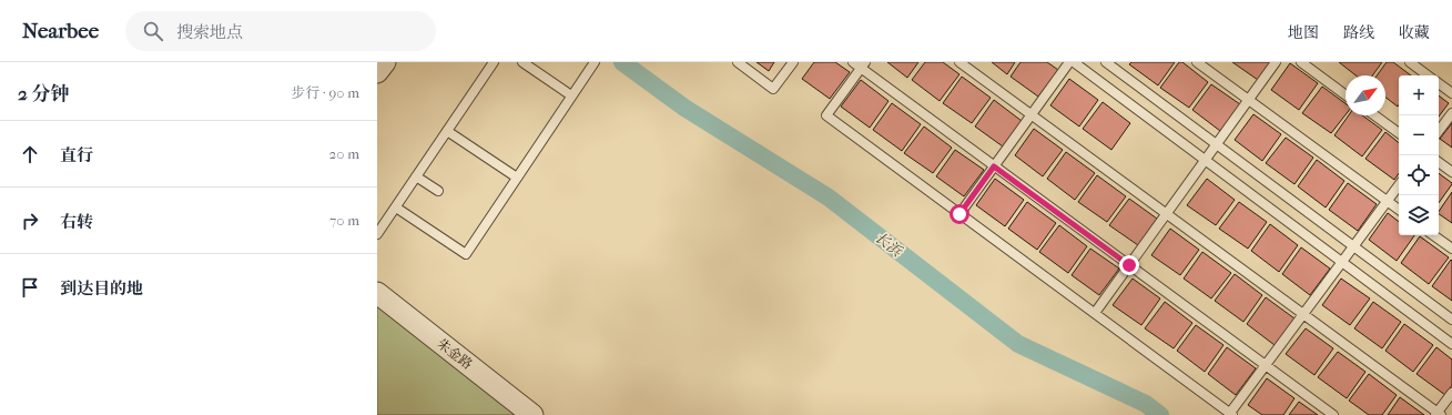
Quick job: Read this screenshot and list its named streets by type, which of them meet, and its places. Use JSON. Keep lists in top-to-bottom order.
{
  "streets": {
    "street": ["朱金路"]
  },
  "water": ["长浜"],
  "north": "top right",
  "page": {
    "header": "Nearbee",
    "search": "搜索地点",
    "nav": ["地图", "路线", "收藏"],
    "heading": ["2 分钟", "步行 · 90 m"],
    "map_buttons": ["+", "−"],
    "list": [
      ["直行", "20 m"],
      ["右转", "70 m"],
      "到达目的地"
    ]
  }
}
